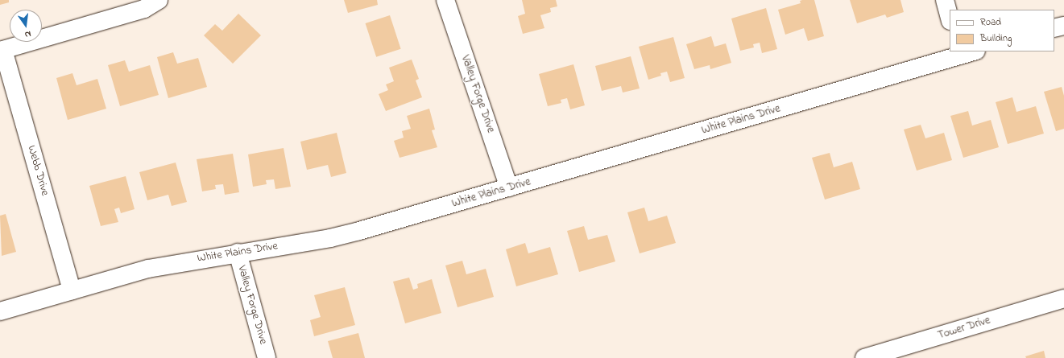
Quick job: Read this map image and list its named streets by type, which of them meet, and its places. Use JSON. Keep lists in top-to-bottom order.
{
  "streets": {
    "street": [
      "Valley Forge Drive",
      "White Plains Drive",
      "Webb Drive",
      "Tower Drive"
    ]
  },
  "crossings": [
    ["Valley Forge Drive", "White Plains Drive"],
    ["White Plains Drive", "Webb Drive"]
  ],
  "legend": ["Road", "Building"],
  "north": "bottom"
}
